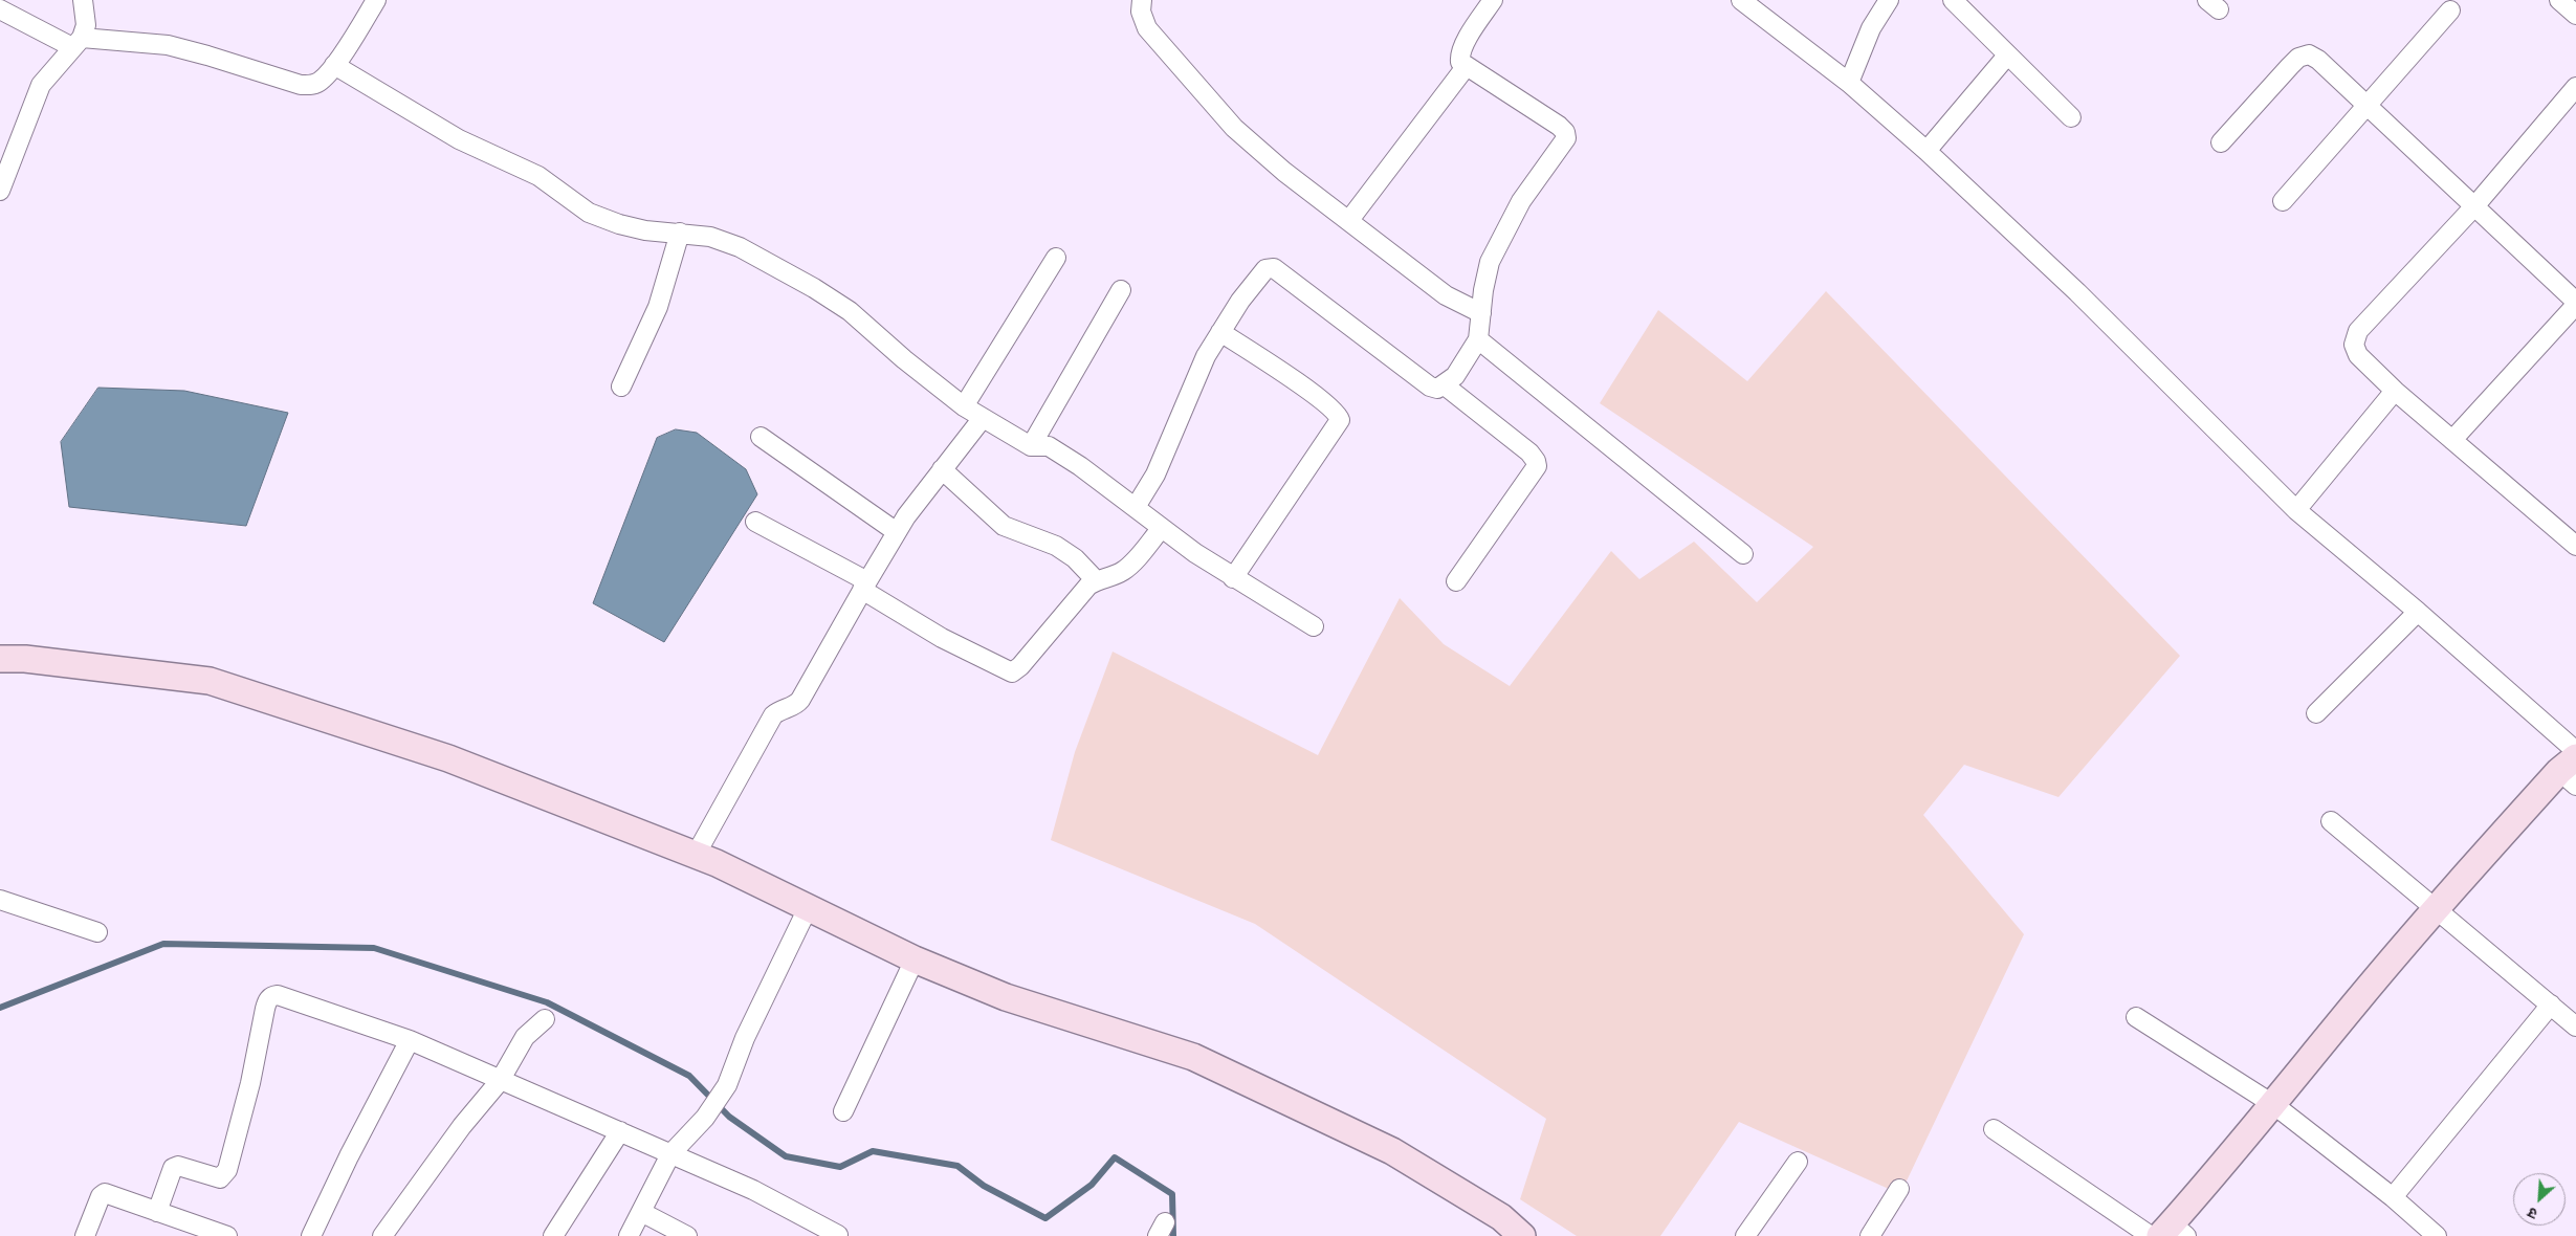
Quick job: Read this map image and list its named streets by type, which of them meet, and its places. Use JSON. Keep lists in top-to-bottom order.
{
  "north": "bottom left"
}
